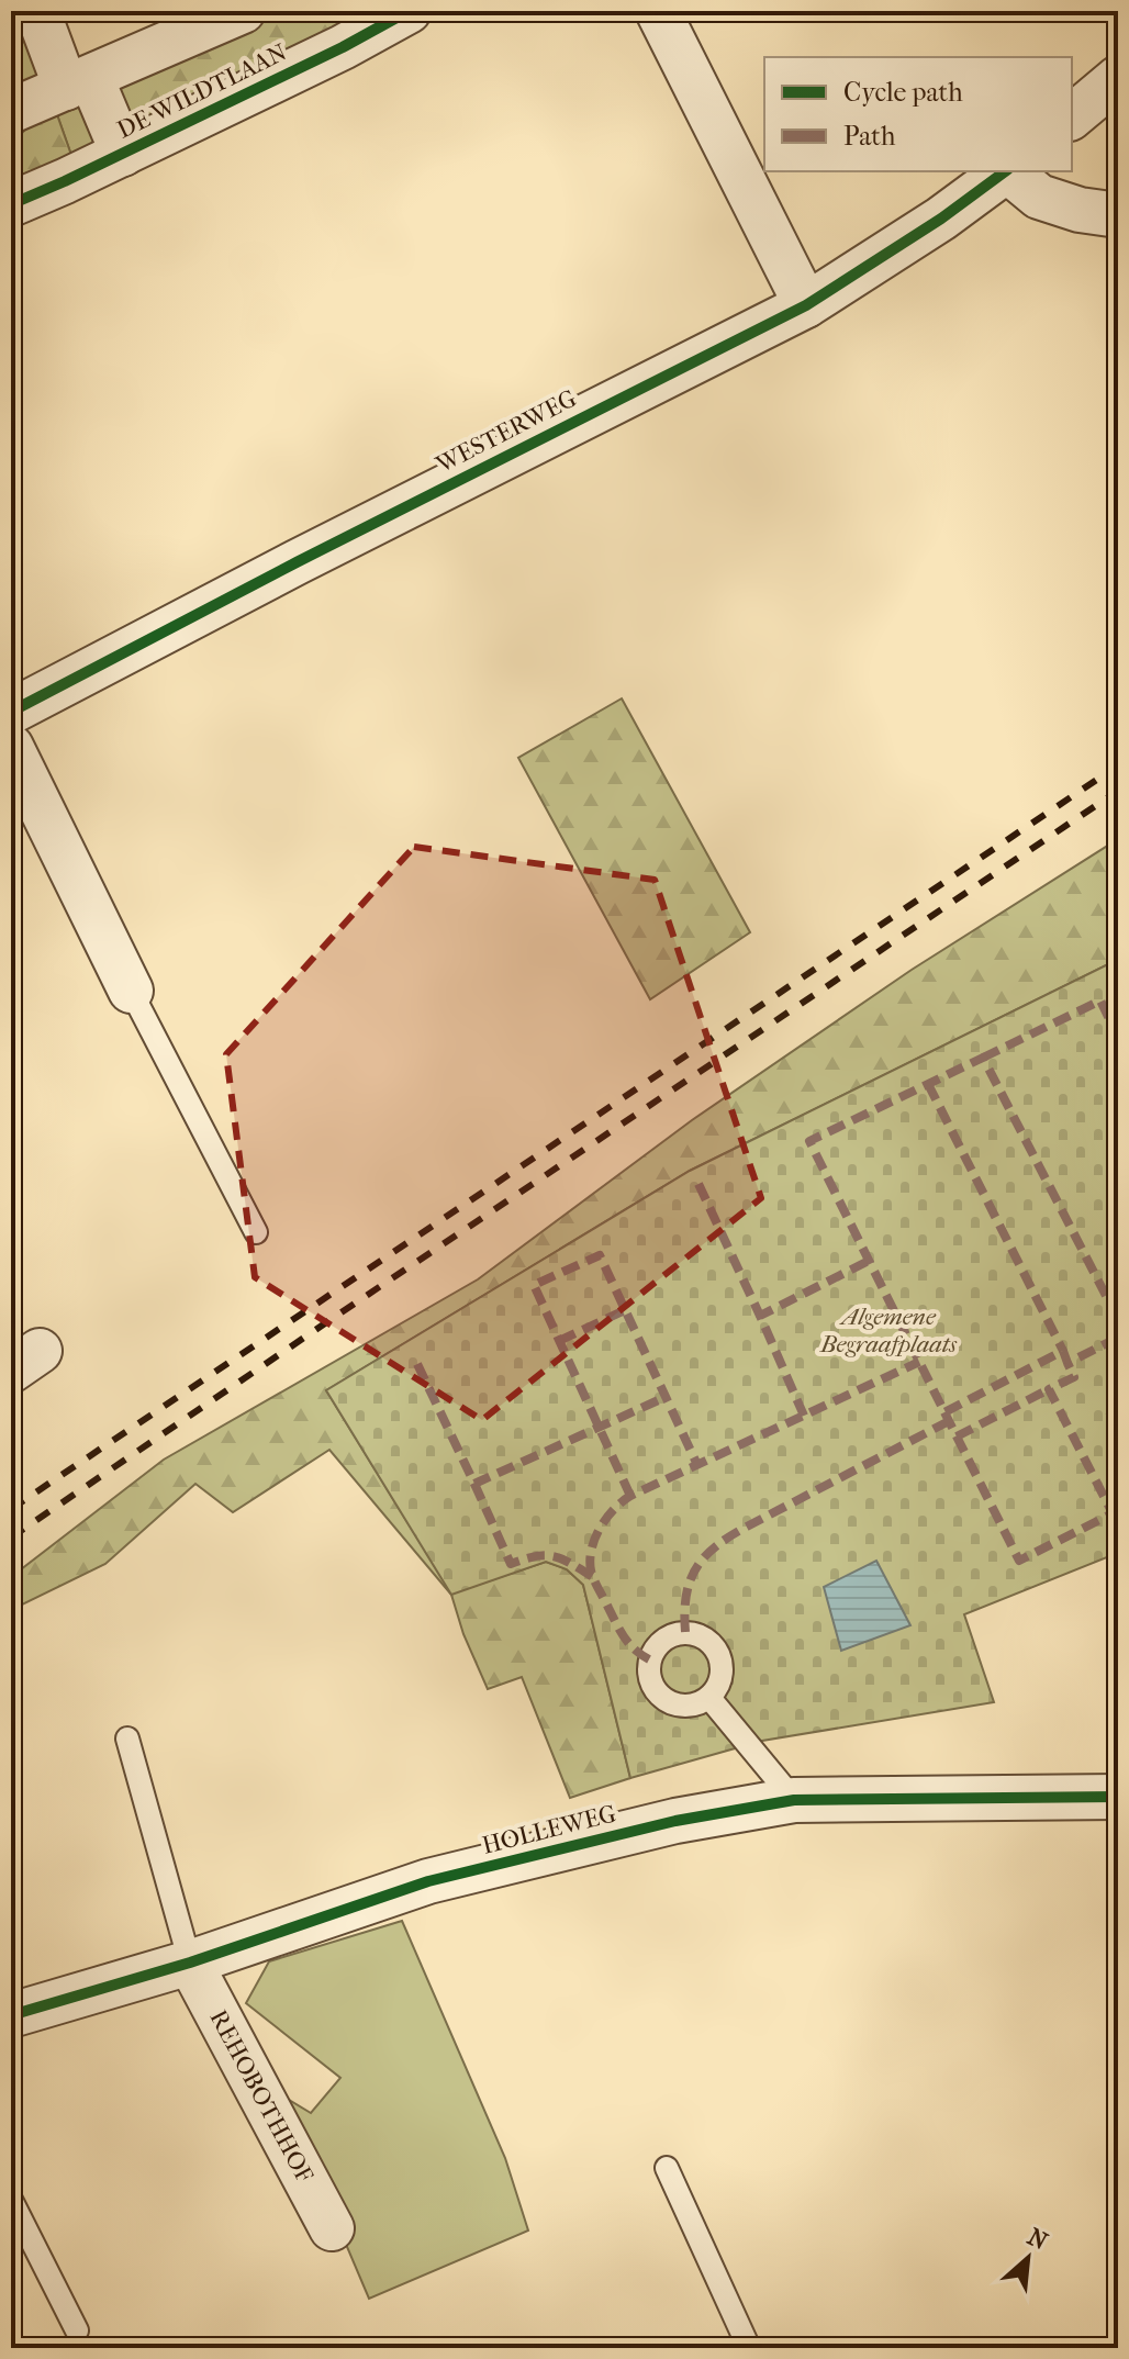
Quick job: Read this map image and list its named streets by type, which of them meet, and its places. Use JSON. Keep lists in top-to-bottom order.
{
  "streets": {
    "street": [
      "DE WILDTLAAN",
      "WESTERWEG",
      "HOLLEWEG",
      "REHOBOTHHOF"
    ]
  },
  "crossings": [
    ["HOLLEWEG", "REHOBOTHHOF"]
  ],
  "parks": ["Algemene Begraafplaats"],
  "legend": ["Cycle path", "Path"],
  "north": "top right"
}
